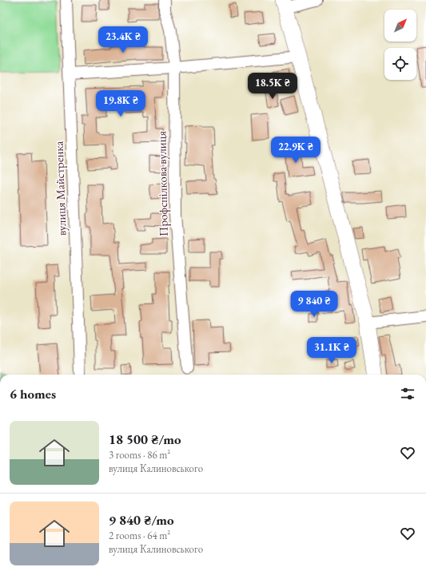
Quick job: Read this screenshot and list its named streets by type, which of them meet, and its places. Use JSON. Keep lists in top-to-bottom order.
{
  "streets": {
    "street": ["Профспілкова вулиця", "вулиця Майстренка"]
  },
  "north": "top right",
  "page": {
    "price": [
      "23.4K ₴",
      "18.5K ₴",
      "19.8K ₴",
      "22.9K ₴",
      "9 840 ₴",
      "31.1K ₴"
    ],
    "heading": "6 homes",
    "list": [
      {
        "name": "18 500 ₴/mo",
        "note": "3 rooms · 86 m² · вулиця Калиновського"
      },
      {
        "name": "9 840 ₴/mo",
        "note": "2 rooms · 64 m² · вулиця Калиновського"
      }
    ]
  }
}
